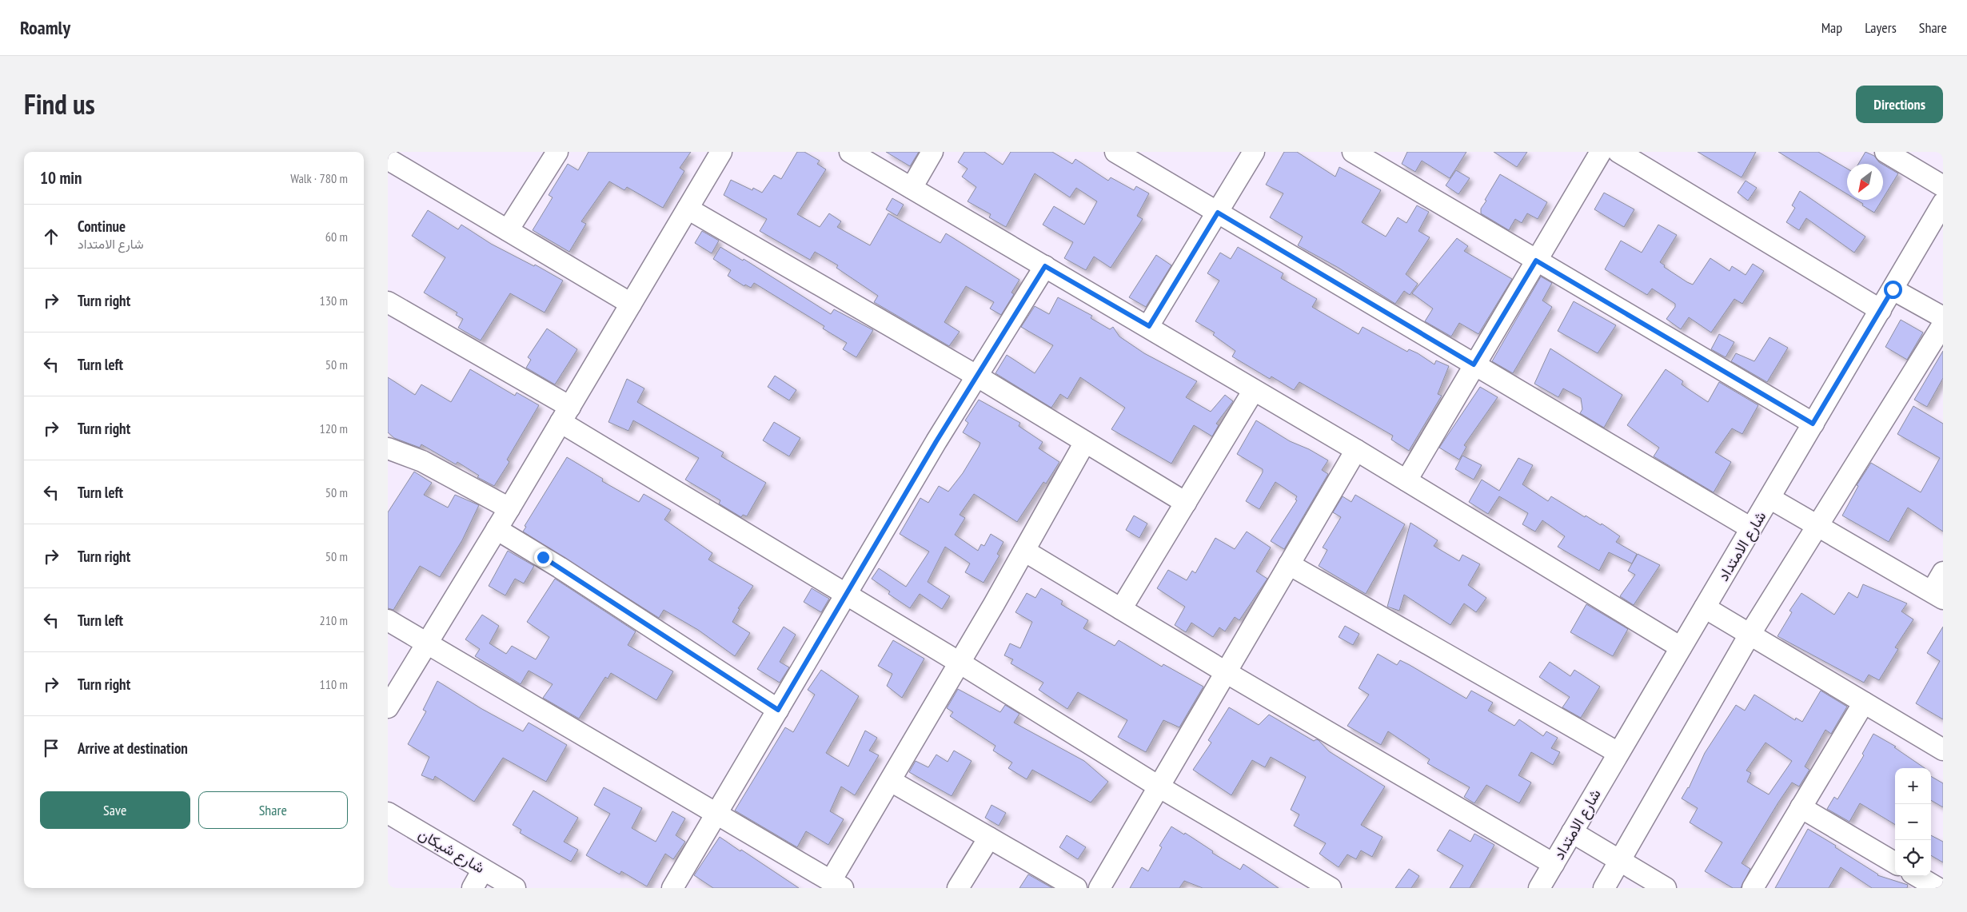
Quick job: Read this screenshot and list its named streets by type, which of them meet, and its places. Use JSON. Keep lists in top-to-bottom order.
{
  "streets": {
    "street": ["شارع الامتداد", "شارع شيكان"]
  },
  "north": "bottom left",
  "page": {
    "header": "Roamly",
    "nav": ["Map", "Layers", "Share"],
    "title": "Find us",
    "buttons": [
      "Directions",
      ["Save", "Share"]
    ],
    "heading": ["10 min", "Walk · 780 m"],
    "list": [
      ["Continue", "شارع الامتداد", "60 m"],
      ["Turn right", "130 m"],
      ["Turn left", "50 m"],
      ["Turn right", "120 m"],
      ["Turn left", "50 m"],
      ["Turn right", "50 m"],
      ["Turn left", "210 m"],
      ["Turn right", "110 m"],
      "Arrive at destination"
    ],
    "map_buttons": ["+", "−"]
  }
}
